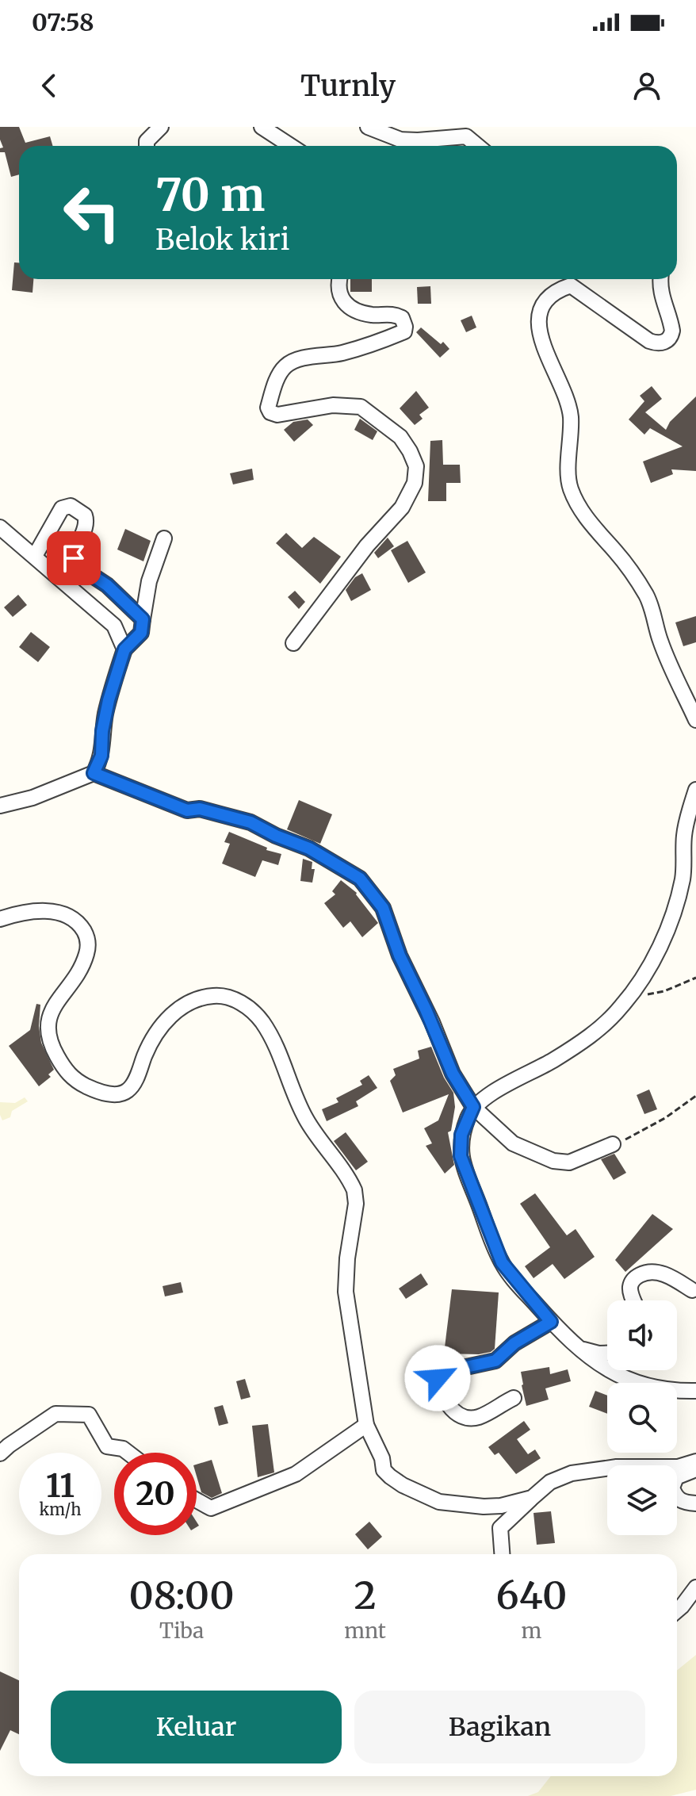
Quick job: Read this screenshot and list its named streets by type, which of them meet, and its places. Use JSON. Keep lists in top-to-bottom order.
{
  "page": {
    "status": "07:58",
    "header": "Turnly",
    "turn": ["70 m", "Belok kiri"],
    "speed": "11 km/h",
    "limit": "20",
    "eta": [
      "08:00",
      "Tiba",
      "2",
      "mnt",
      "640",
      "m"
    ],
    "buttons": ["Keluar", "Bagikan"]
  }
}
